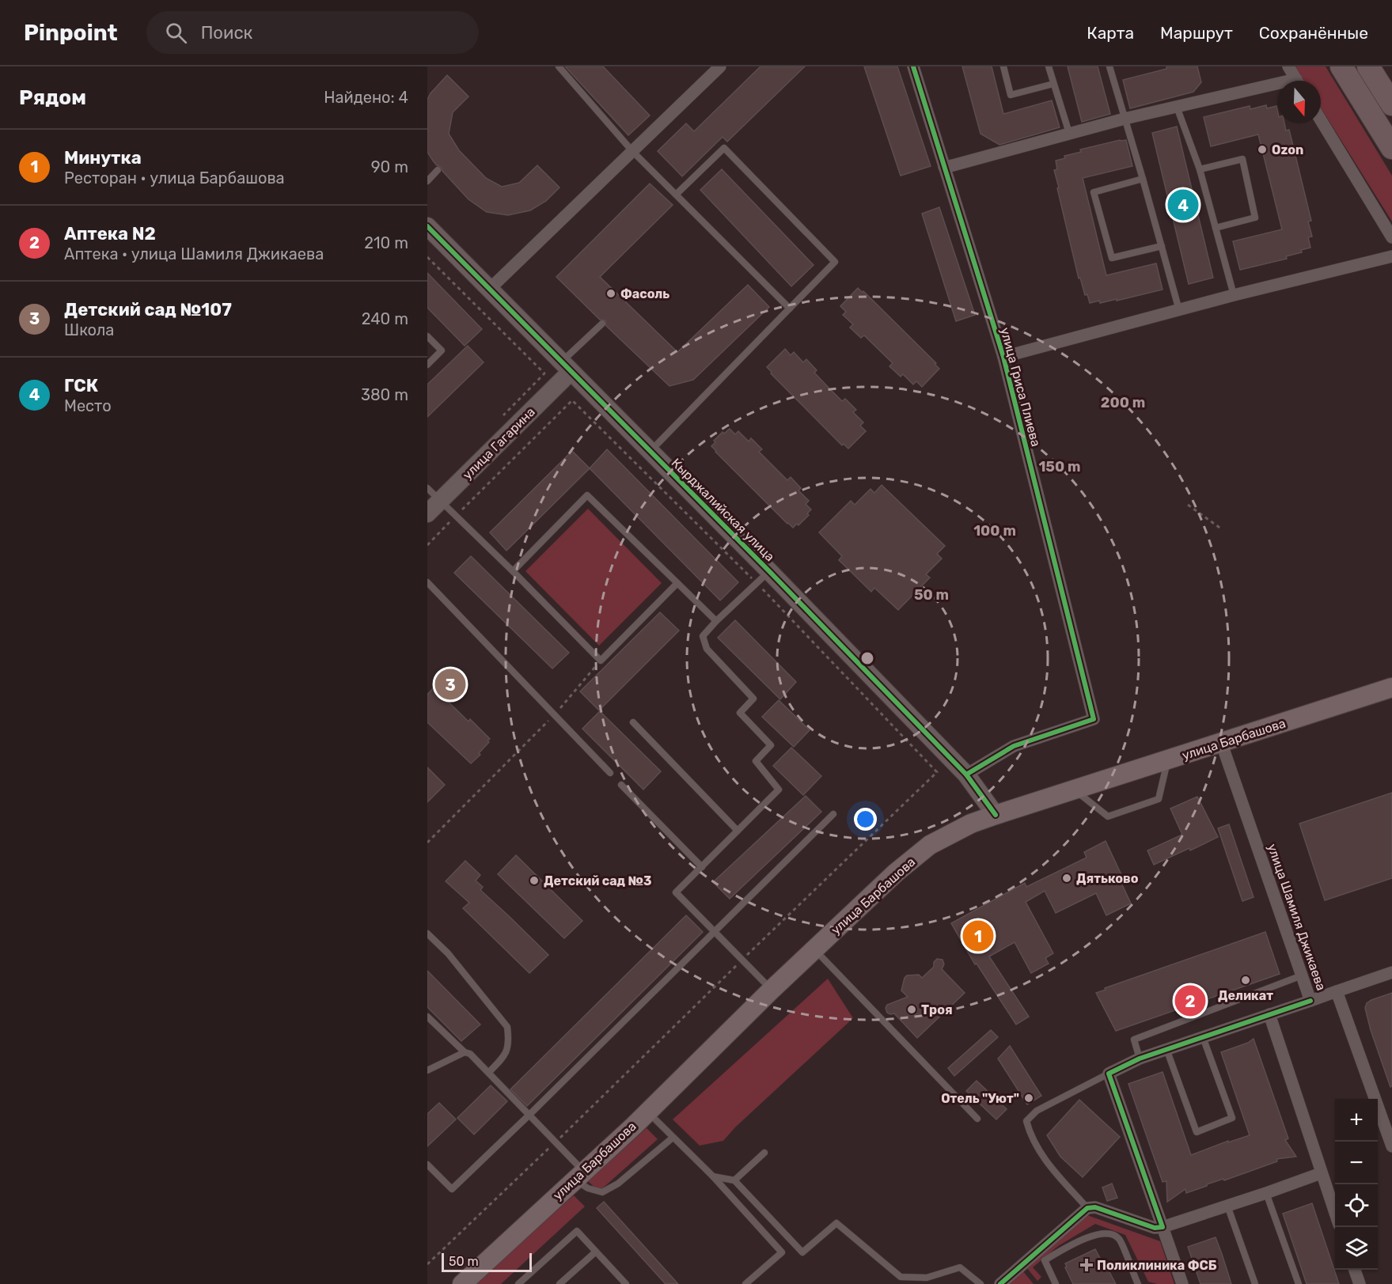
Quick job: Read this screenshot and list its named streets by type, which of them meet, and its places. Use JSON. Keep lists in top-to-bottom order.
{
  "streets": {
    "main road": ["улица Барбашова"],
    "street": [
      "улица Гриса Плиева",
      "улица Гагарина",
      "Кырджалийская улица",
      "улица Шамиля Джикаева"
    ]
  },
  "crossings": [
    ["улица Гриса Плиева", "Кырджалийская улица"],
    ["улица Гагарина", "Кырджалийская улица"],
    ["Кырджалийская улица", "улица Барбашова"],
    ["улица Барбашова", "улица Шамиля Джикаева"]
  ],
  "places": {
    "other": [
      "Ozon",
      "Фасоль",
      "Дятьково",
      "Детский сад №3",
      "Деликат",
      "Троя",
      "Отель \"Уют\""
    ],
    "health": ["Поликлиника ФСБ"]
  },
  "scale_bar": "50 m",
  "north": "bottom",
  "page": {
    "header": "Pinpoint",
    "search": "Поиск",
    "nav": ["Карта", "Маршрут", "Сохранённые"],
    "heading": ["Рядом", "Найдено: 4"],
    "list": [
      {
        "mark": "1",
        "name": "Минутка",
        "note": "Ресторан · улица Барбашова",
        "value": "90 m"
      },
      {
        "mark": "2",
        "name": "Аптека N2",
        "note": "Аптека · улица Шамиля Джикаева",
        "value": "210 m"
      },
      {
        "mark": "3",
        "name": "Детский сад №107",
        "note": "Школа",
        "value": "240 m"
      },
      {
        "mark": "4",
        "name": "ГСК",
        "note": "Место",
        "value": "380 m"
      }
    ],
    "pins": [
      "4",
      "3",
      "1",
      "2"
    ],
    "map_buttons": ["+", "−"],
    "scale": "50 m"
  },
  "rings": [
    "200 m",
    "150 m",
    "100 m",
    "50 m"
  ]
}
